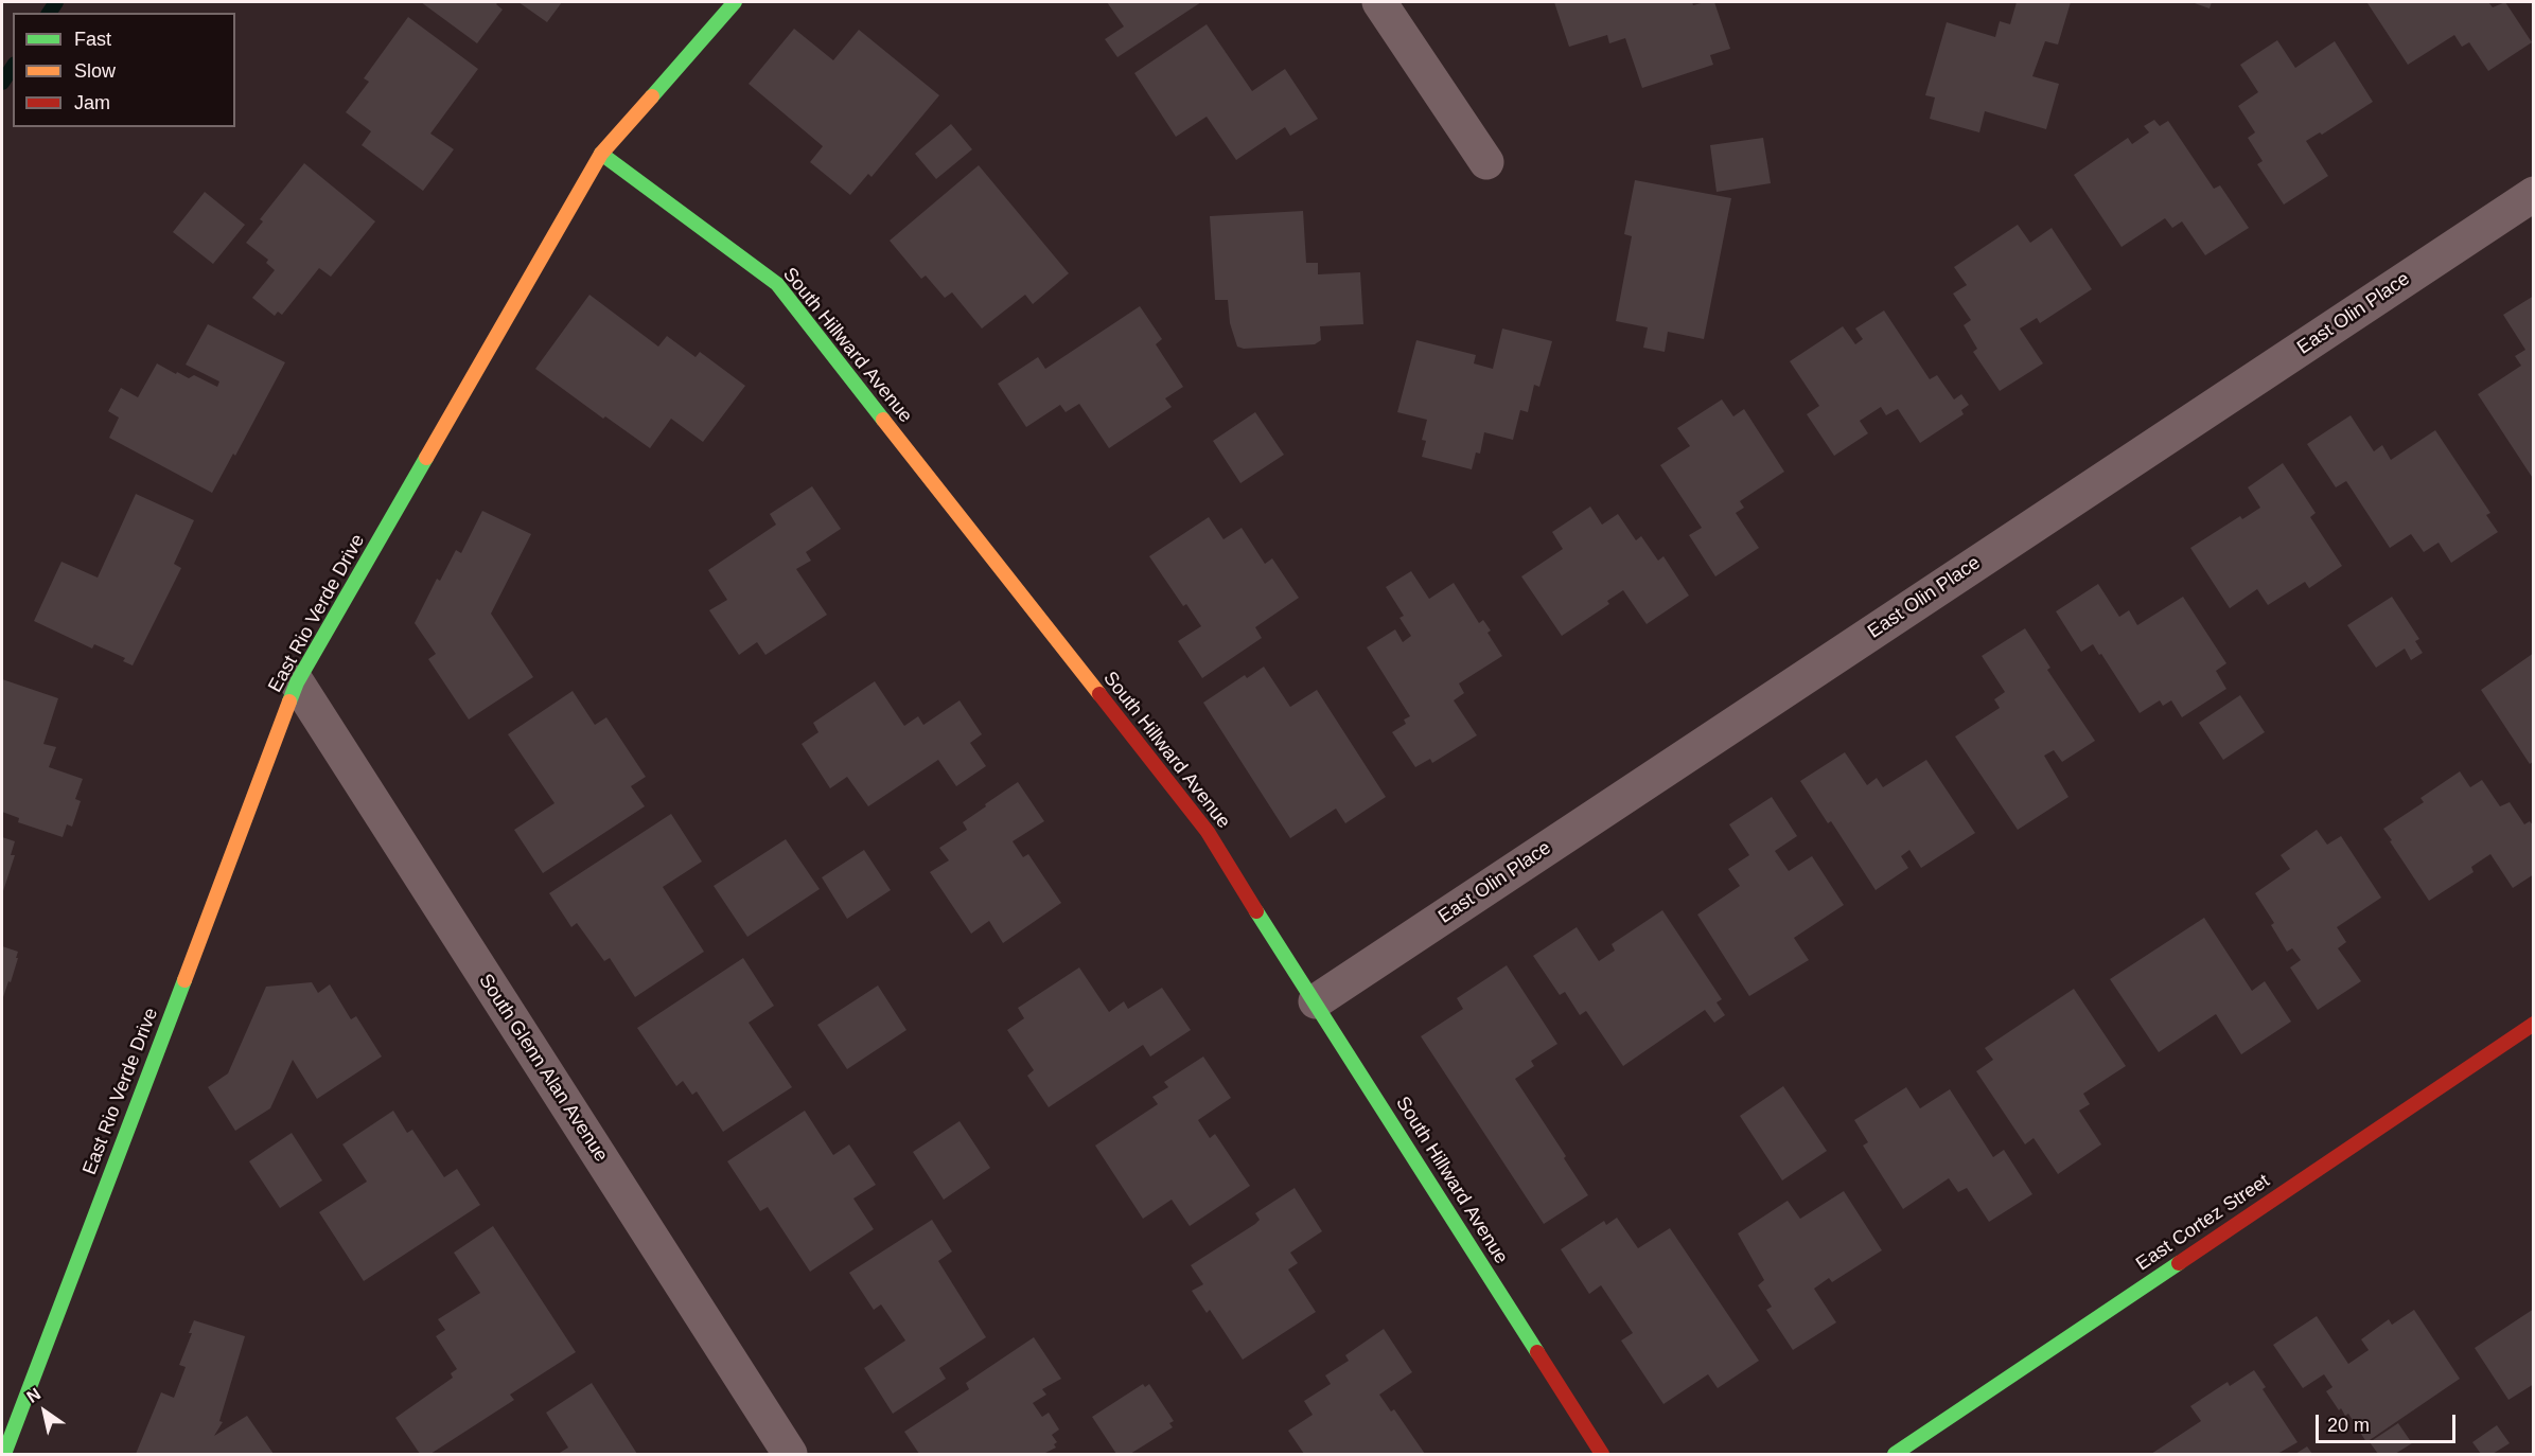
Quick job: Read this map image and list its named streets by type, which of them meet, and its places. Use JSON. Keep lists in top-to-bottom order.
{
  "streets": {
    "street": [
      "East Olin Place",
      "South Hillward Avenue",
      "East Rio Verde Drive",
      "South Glenn Alan Avenue",
      "East Cortez Street"
    ]
  },
  "crossings": [
    ["East Olin Place", "South Hillward Avenue"],
    ["South Hillward Avenue", "East Rio Verde Drive"],
    ["East Rio Verde Drive", "South Glenn Alan Avenue"]
  ],
  "legend": ["Fast", "Slow", "Jam"],
  "scale_bar": "20 m",
  "north": "top left"
}
